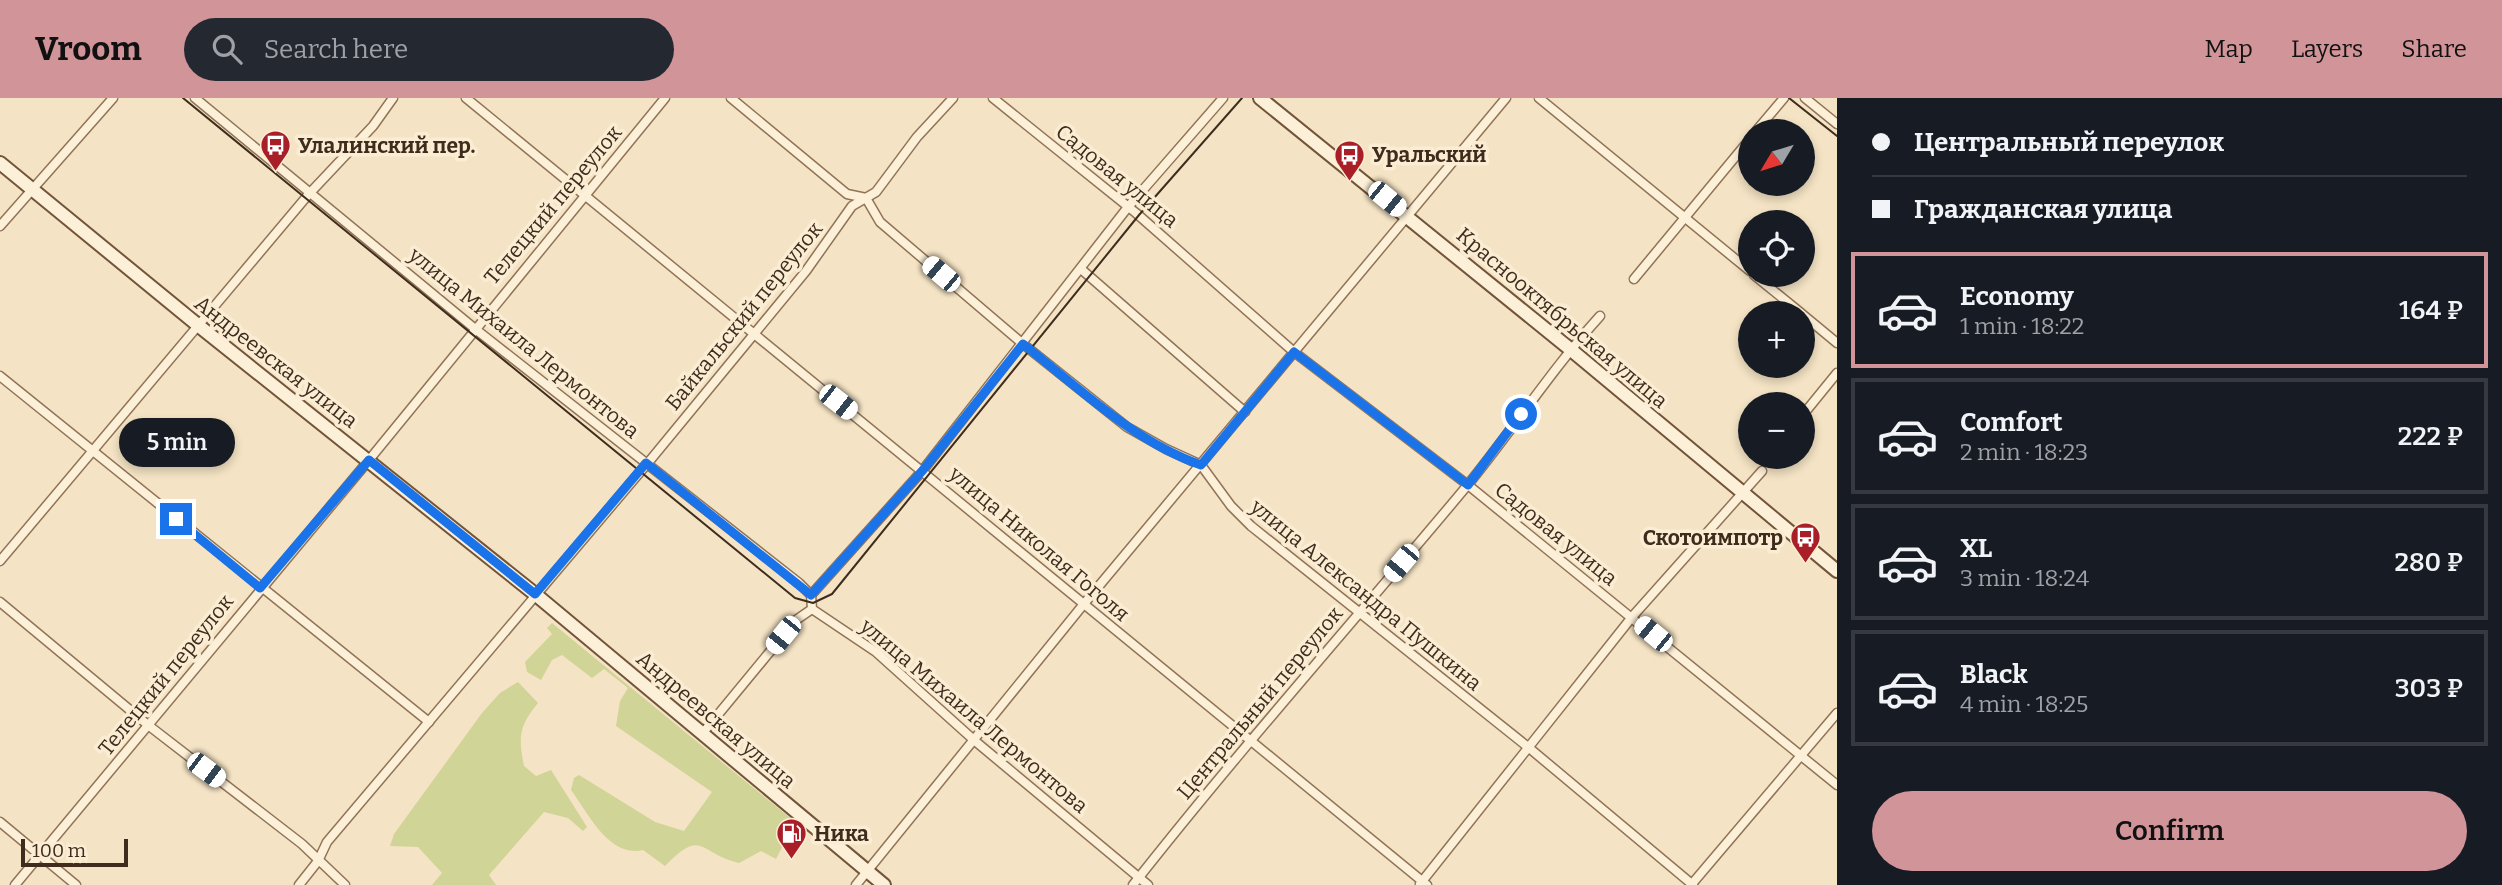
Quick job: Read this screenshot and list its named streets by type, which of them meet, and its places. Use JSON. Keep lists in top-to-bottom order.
{
  "streets": {
    "street": [
      "Садовая улица",
      "Телецкий переулок",
      "Байкальский переулок",
      "Краснооктябрьская улица",
      "улица Михаила Лермонтова",
      "Андреевская улица",
      "улица Николая Гоголя",
      "улица Александра Пушкина",
      "Центральный переулок"
    ]
  },
  "crossings": [
    ["Садовая улица", "Центральный переулок"],
    ["Телецкий переулок", "улица Михаила Лермонтова"],
    ["Телецкий переулок", "Андреевская улица"],
    ["Телецкий переулок", "улица Николая Гоголя"],
    ["Байкальский переулок", "улица Михаила Лермонтова"],
    ["Байкальский переулок", "Андреевская улица"],
    ["Байкальский переулок", "улица Николая Гоголя"],
    ["Байкальский переулок", "улица Александра Пушкина"],
    ["Краснооктябрьская улица", "Центральный переулок"],
    ["улица Михаила Лермонтова", "Центральный переулок"],
    ["улица Николая Гоголя", "Центральный переулок"],
    ["улица Александра Пушкина", "Центральный переулок"]
  ],
  "places": {
    "bus stop": ["Улалинский пер.", "Уральский", "Скотоимпотр"],
    "fuel station": ["Ника"]
  },
  "scale_bar": "100 m",
  "north": "bottom left",
  "page": {
    "header": "Vroom",
    "search": "Search here",
    "nav": ["Map", "Layers", "Share"],
    "banner": ["Центральный переулок", "Гражданская улица"],
    "map_buttons": ["+", "−"],
    "list": [
      {
        "name": "Economy",
        "note": "1 min · 18:22",
        "value": "164 ₽"
      },
      {
        "name": "Comfort",
        "note": "2 min · 18:23",
        "value": "222 ₽"
      },
      {
        "name": "XL",
        "note": "3 min · 18:24",
        "value": "280 ₽"
      },
      {
        "name": "Black",
        "note": "4 min · 18:25",
        "value": "303 ₽"
      }
    ],
    "bubble": "5 min",
    "buttons": "Confirm",
    "scale": "100 m"
  }
}
